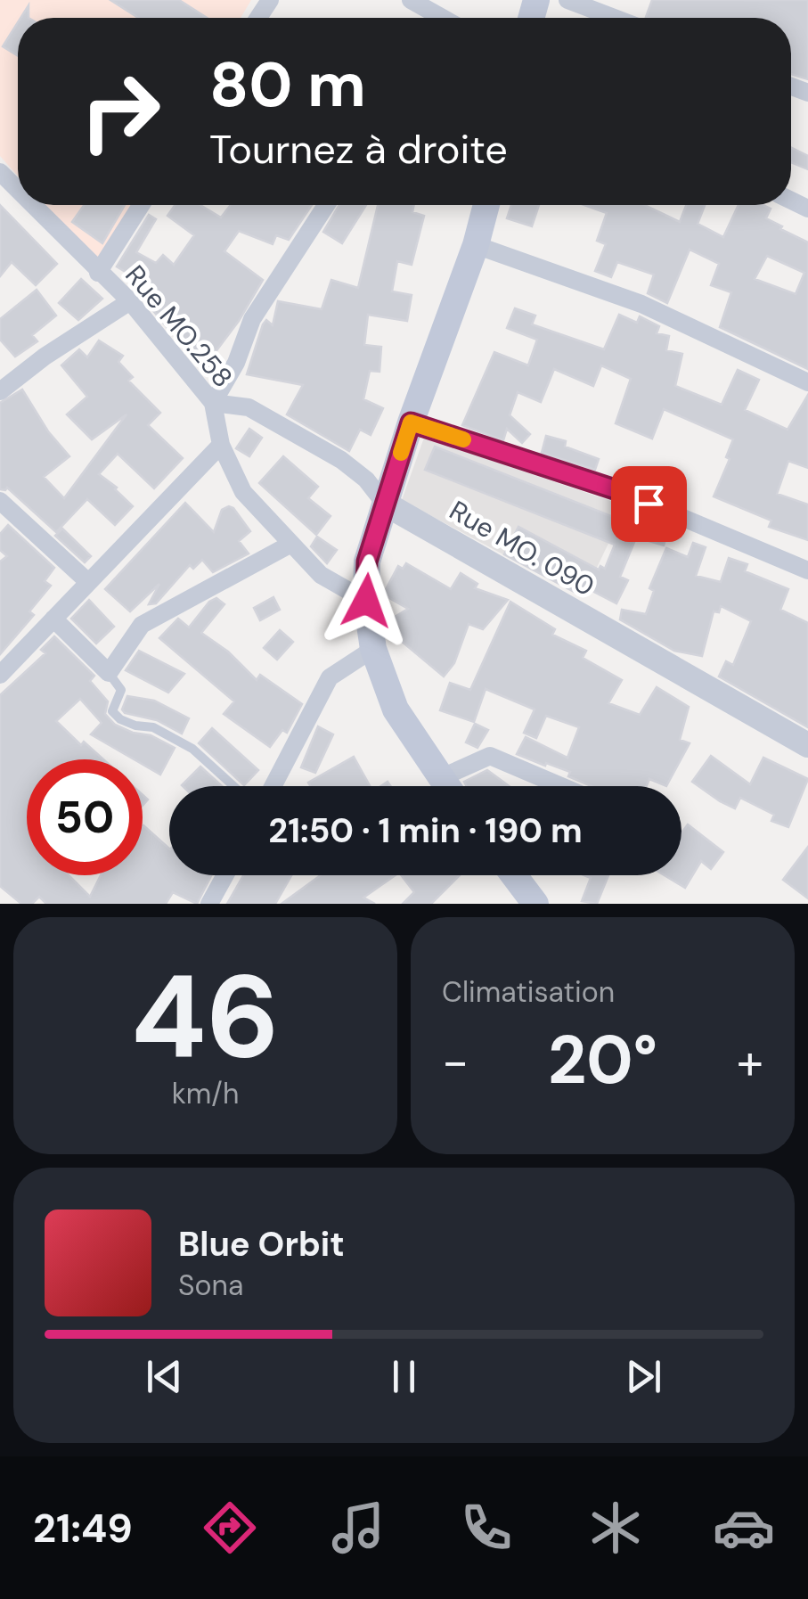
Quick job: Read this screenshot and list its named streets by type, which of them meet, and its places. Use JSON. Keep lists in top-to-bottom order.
{
  "streets": {
    "street": ["Rue MO.258", "Rue MO. 090"]
  },
  "crossings": [
    ["Rue MO.258", "Rue MO. 090"]
  ],
  "page": {
    "turn": ["80 m", "Tournez à droite"],
    "limit": "50",
    "trip": "21:50 · 1 min · 190 m",
    "tile": [
      ["46", "km/h"],
      "Climatisation"
    ],
    "heat": ["−", "20°", "+"],
    "song": ["Blue Orbit", "Sona"],
    "tabs": "21:49"
  }
}
